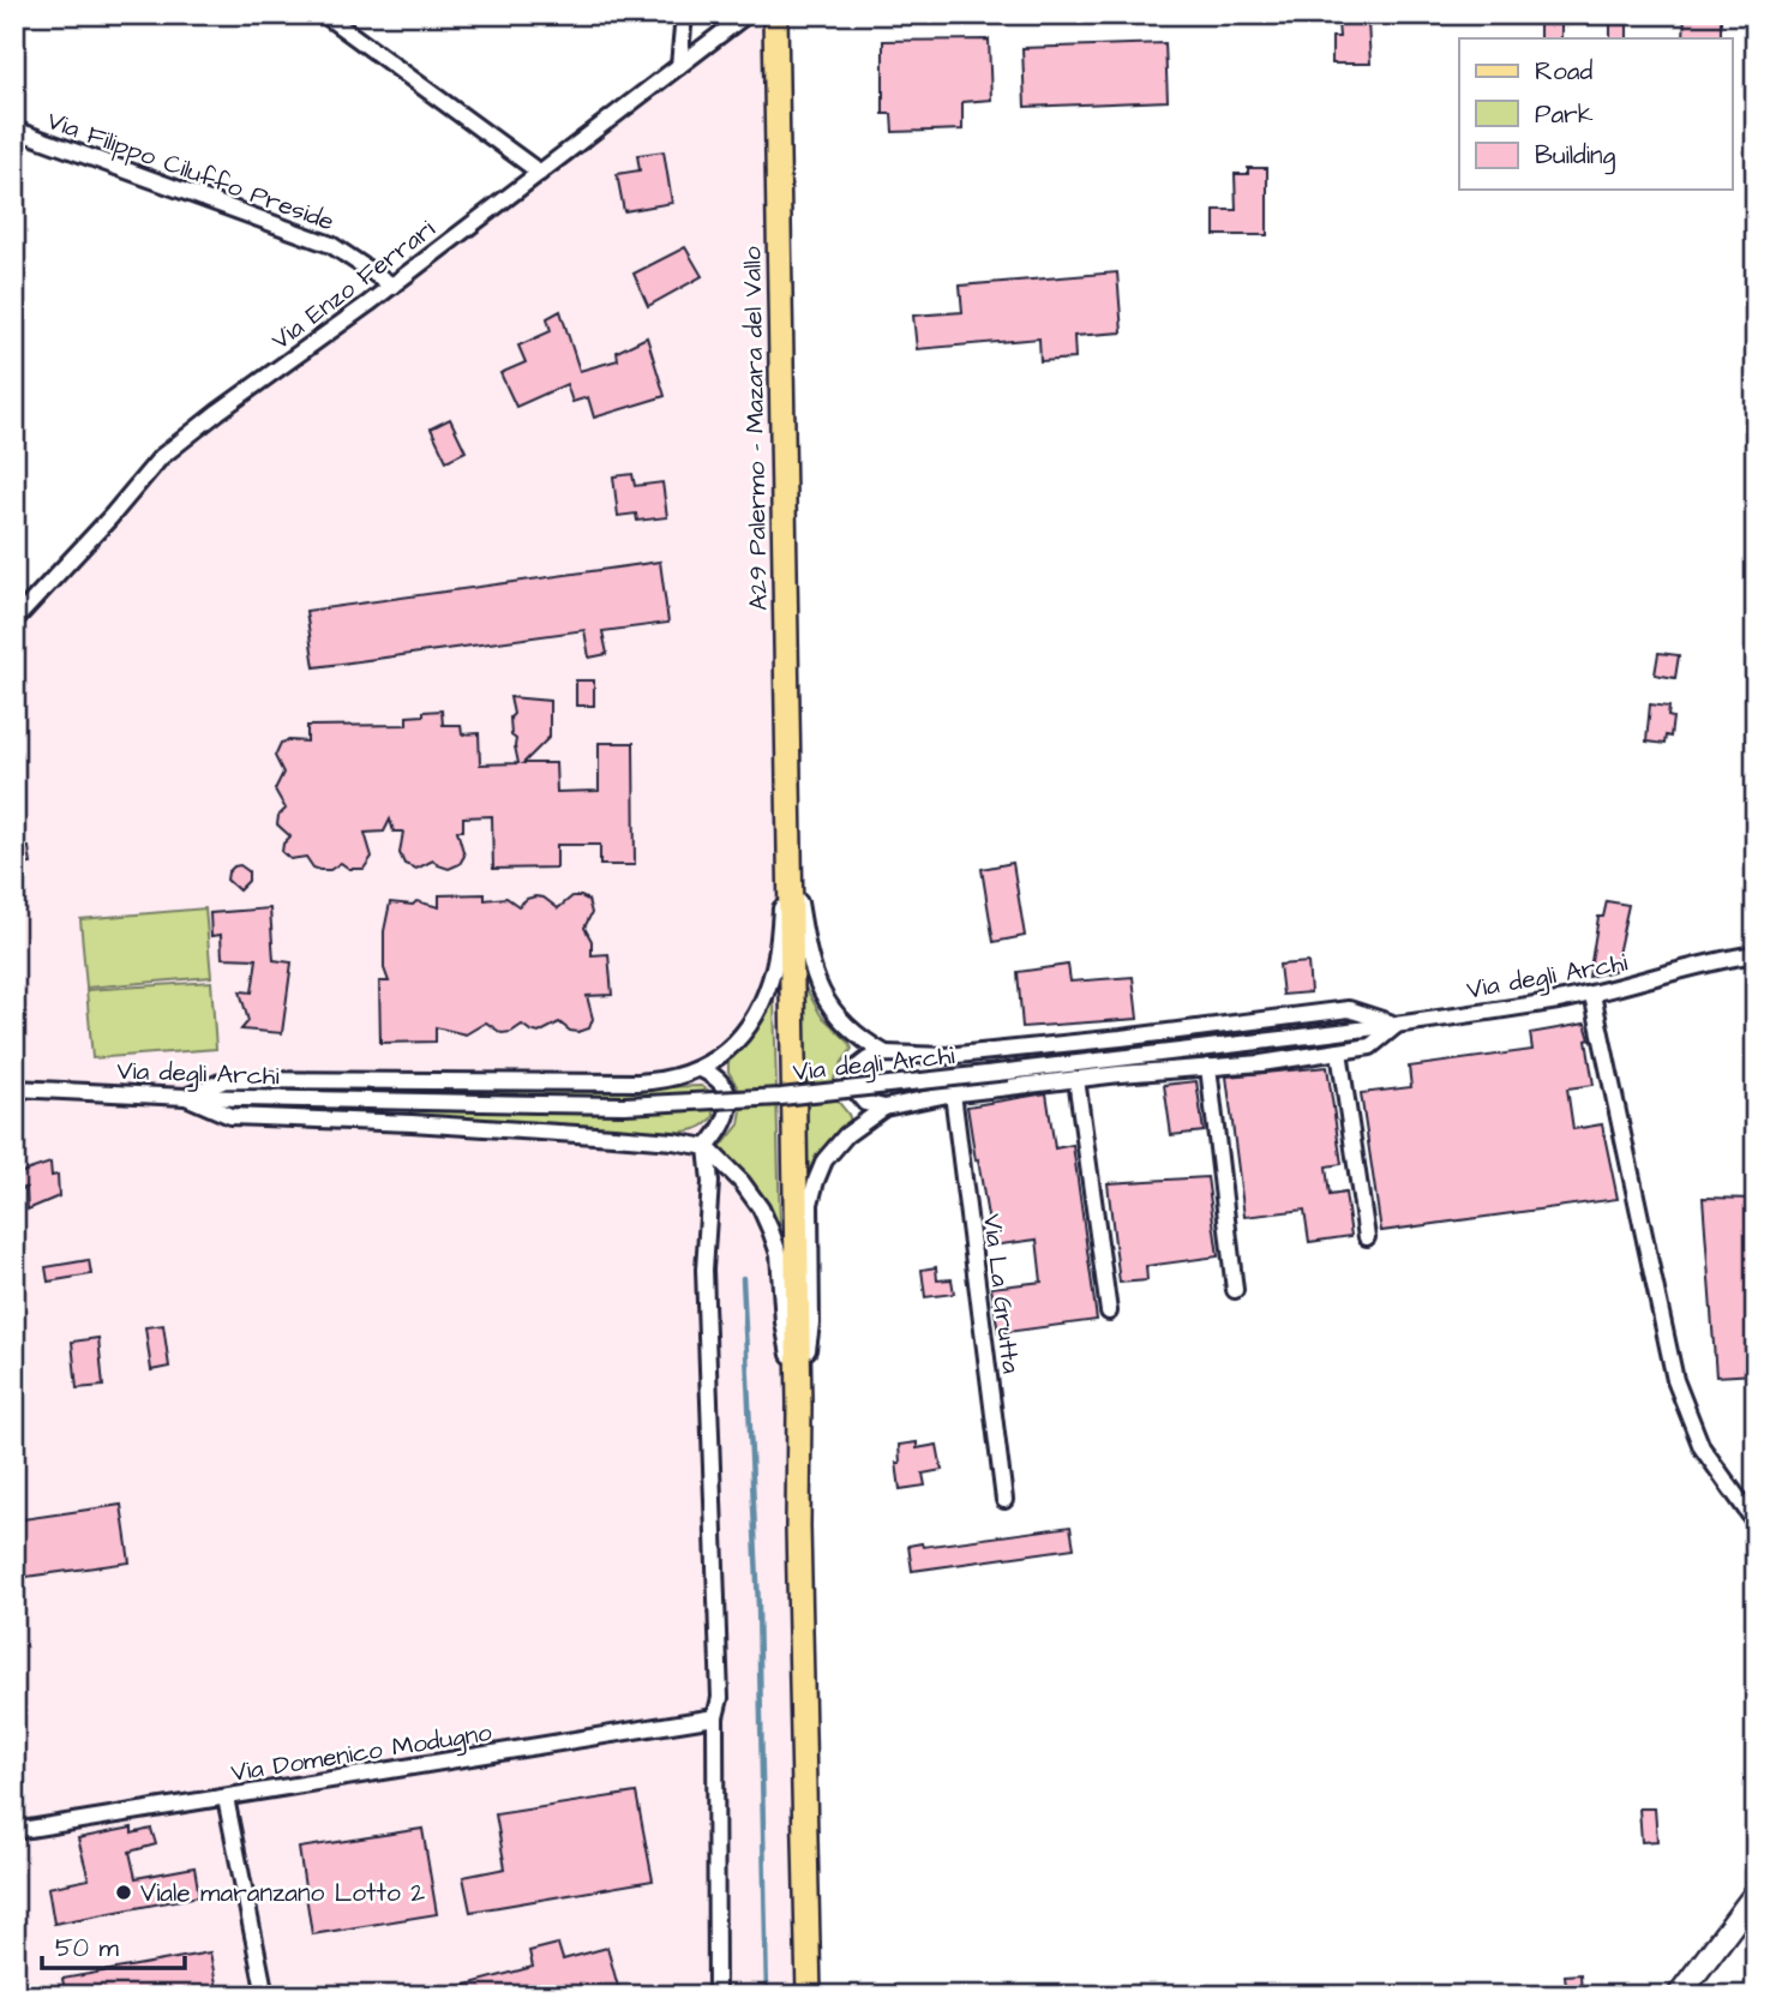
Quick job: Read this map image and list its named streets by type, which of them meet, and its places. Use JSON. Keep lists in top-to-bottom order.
{
  "streets": {
    "main road": ["A29 Palermo - Mazara del Vallo"],
    "street": [
      "Via Filippo Ciluffo Preside",
      "Via Enzo Ferrari",
      "Via degli Archi",
      "Via La Grutta",
      "Via Domenico Modugno"
    ]
  },
  "crossings": [
    ["Via Filippo Ciluffo Preside", "Via Enzo Ferrari"]
  ],
  "places": ["Viale maranzano Lotto 2"],
  "legend": ["Road", "Park", "Building"],
  "scale_bar": "50 m"
}
